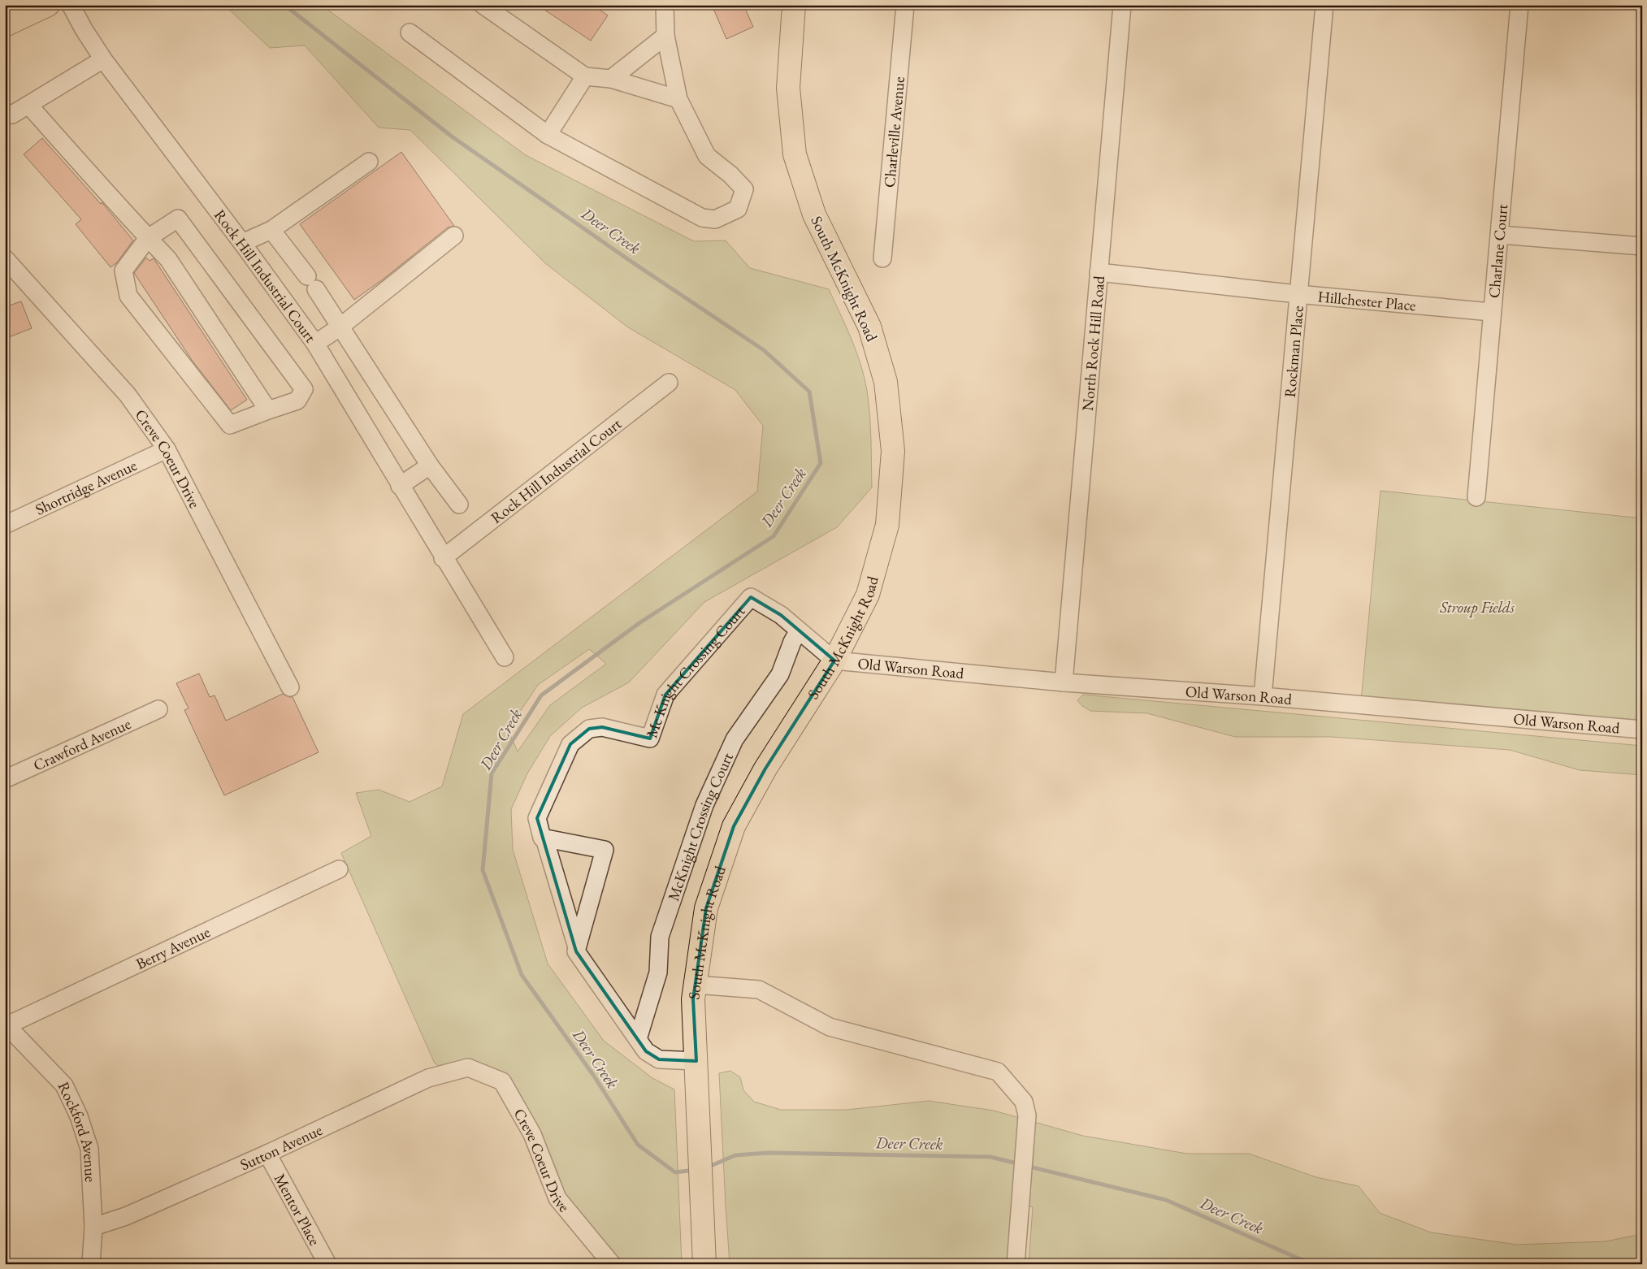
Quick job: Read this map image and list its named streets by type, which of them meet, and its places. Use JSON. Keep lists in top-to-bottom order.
{
  "streets": {
    "main road": ["South McKnight Road"],
    "street": [
      "Charleville Avenue",
      "Charlane Court",
      "Rock Hill Industrial Court",
      "Hillchester Place",
      "North Rock Hill Road",
      "Rockman Place",
      "Creve Coeur Drive",
      "Shortridge Avenue",
      "Old Warson Road",
      "Mc Knight Crossing Court",
      "Crawford Avenue",
      "McKnight Crossing Court",
      "Berry Avenue",
      "Rockford Avenue",
      "Sutton Avenue",
      "Mentor Place"
    ]
  },
  "crossings": [
    ["Charlane Court", "Hillchester Place"],
    ["South McKnight Road", "Old Warson Road"],
    ["South McKnight Road", "Mc Knight Crossing Court"],
    ["Hillchester Place", "North Rock Hill Road"],
    ["Hillchester Place", "Rockman Place"],
    ["North Rock Hill Road", "Old Warson Road"],
    ["Rockman Place", "Old Warson Road"],
    ["Creve Coeur Drive", "Shortridge Avenue"],
    ["Creve Coeur Drive", "Sutton Avenue"],
    ["Old Warson Road", "Mc Knight Crossing Court"],
    ["Mc Knight Crossing Court", "McKnight Crossing Court"],
    ["Berry Avenue", "Rockford Avenue"],
    ["Rockford Avenue", "Sutton Avenue"],
    ["Sutton Avenue", "Mentor Place"]
  ],
  "water": ["Deer Creek"],
  "parks": ["Stroup Fields"]
}
